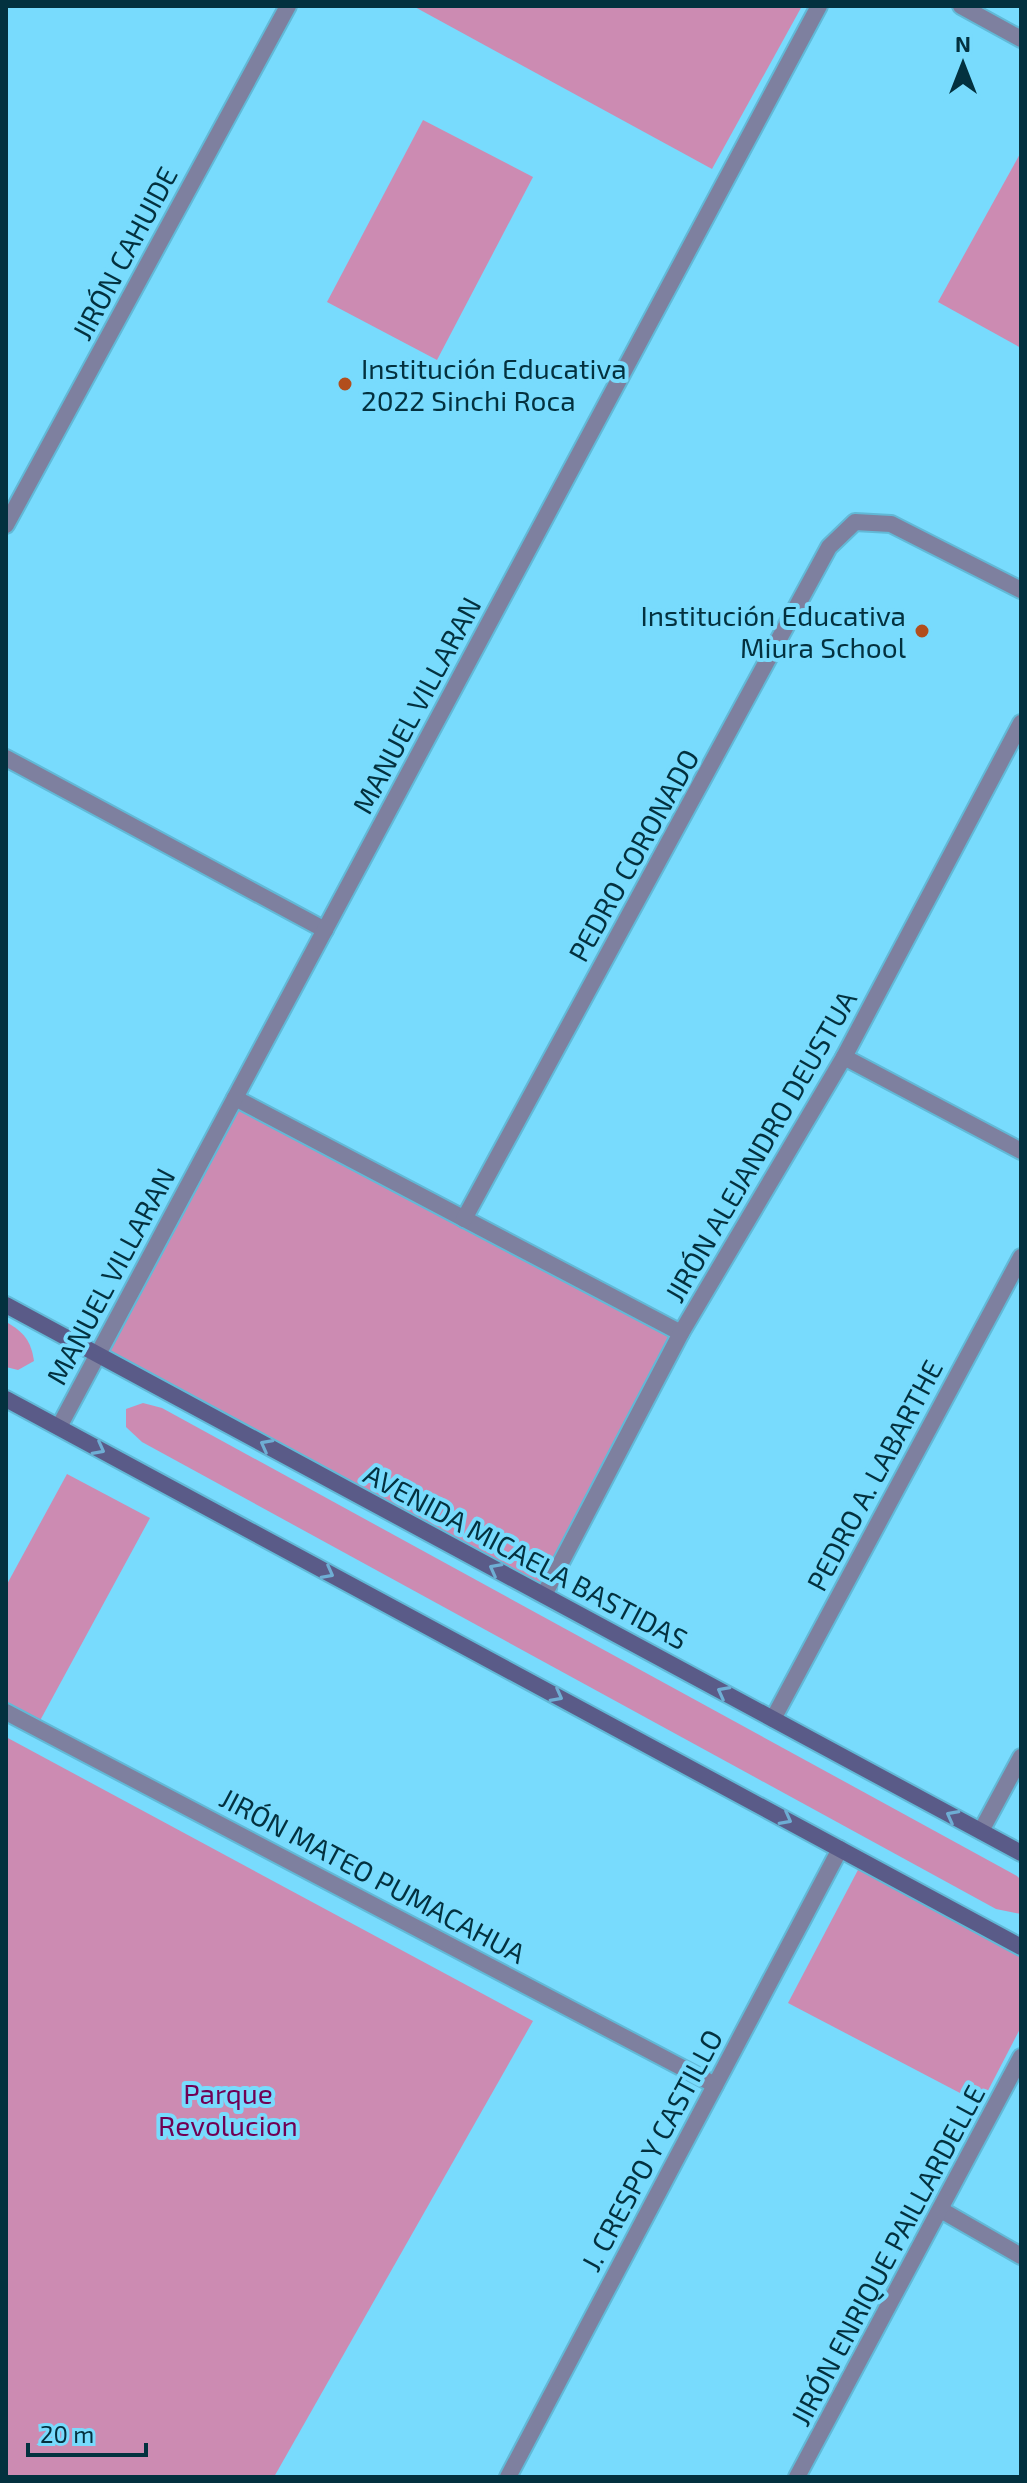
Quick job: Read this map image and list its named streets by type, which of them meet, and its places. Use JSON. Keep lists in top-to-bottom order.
{
  "streets": {
    "main road": ["AVENIDA MICAELA BASTIDAS"],
    "street": [
      "JIRÓN CAHUIDE",
      "MANUEL VILLARAN",
      "PEDRO CORONADO",
      "JIRÓN ALEJANDRO DEUSTUA",
      "PEDRO A. LABARTHE",
      "JIRÓN MATEO PUMACAHUA",
      "J. CRESPO Y CASTILLO",
      "JIRÓN ENRIQUE PAILLARDELLE"
    ]
  },
  "crossings": [
    ["MANUEL VILLARAN", "AVENIDA MICAELA BASTIDAS"],
    ["JIRÓN ALEJANDRO DEUSTUA", "AVENIDA MICAELA BASTIDAS"],
    ["PEDRO A. LABARTHE", "AVENIDA MICAELA BASTIDAS"],
    ["JIRÓN MATEO PUMACAHUA", "J. CRESPO Y CASTILLO"]
  ],
  "parks": ["Parque Revolucion"],
  "places": ["Institución Educativa 2022 Sinchi Roca", "Institución Educativa Miura School"],
  "scale_bar": "20 m",
  "north": "top"
}
